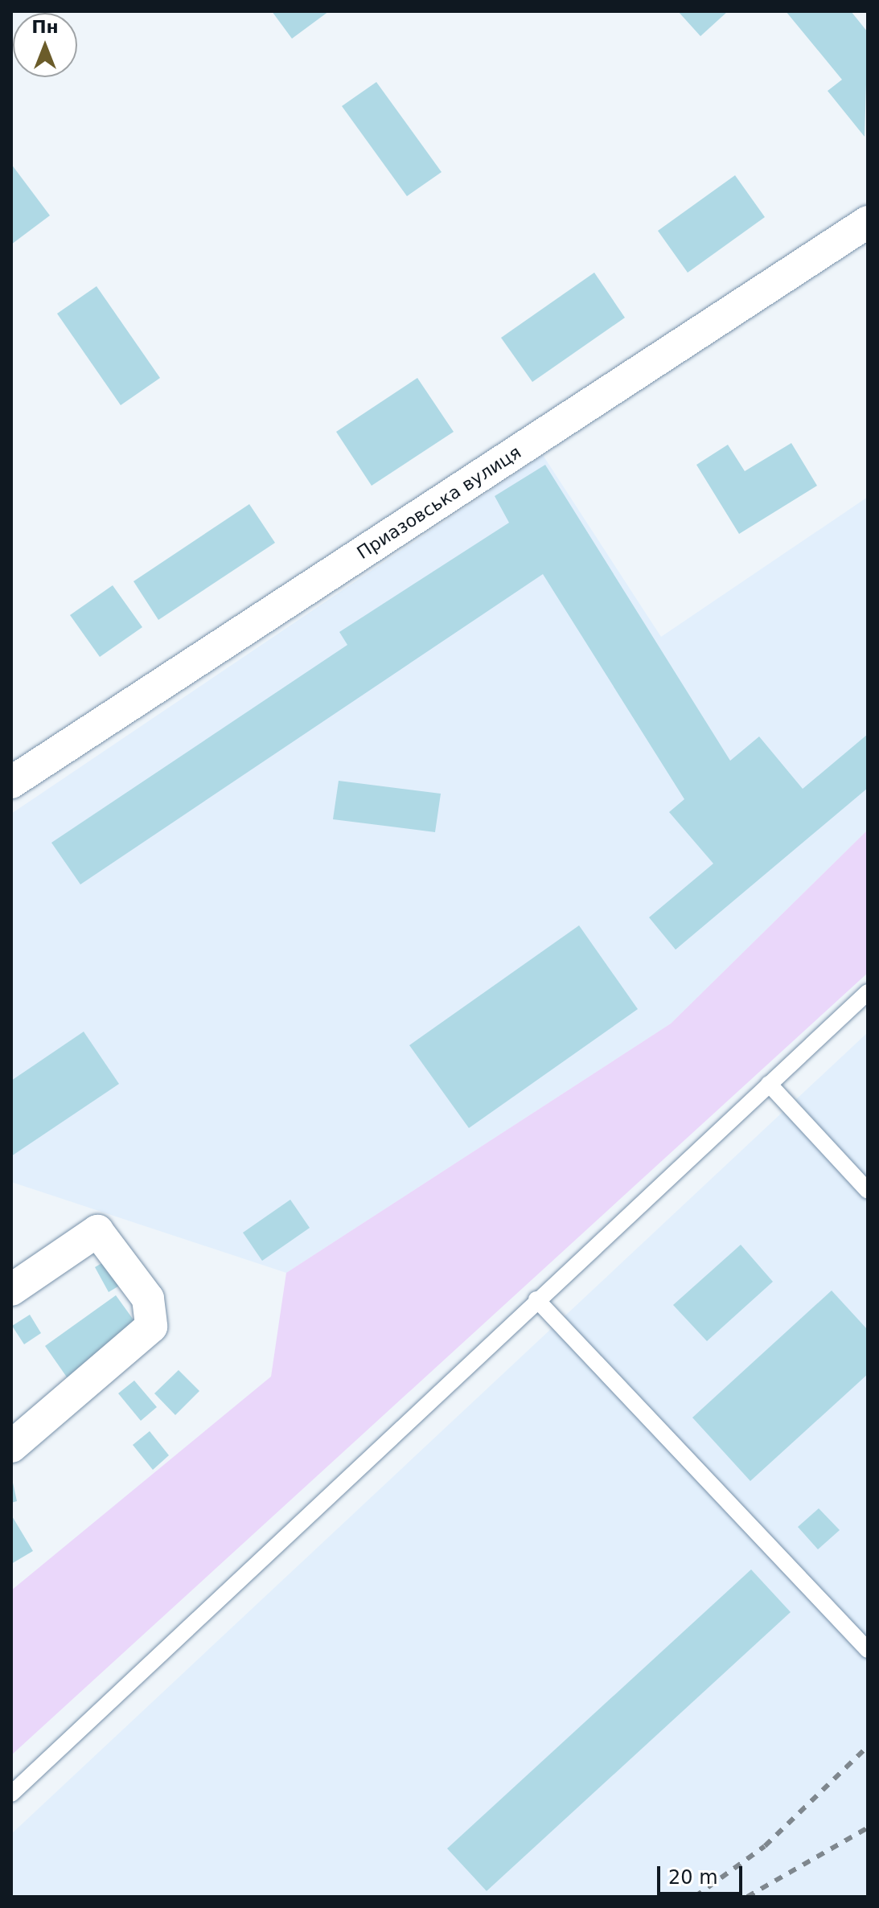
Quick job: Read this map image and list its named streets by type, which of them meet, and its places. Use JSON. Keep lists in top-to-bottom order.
{
  "streets": {
    "street": ["Приазовська вулиця"]
  },
  "scale_bar": "20 m",
  "north": "top"
}
